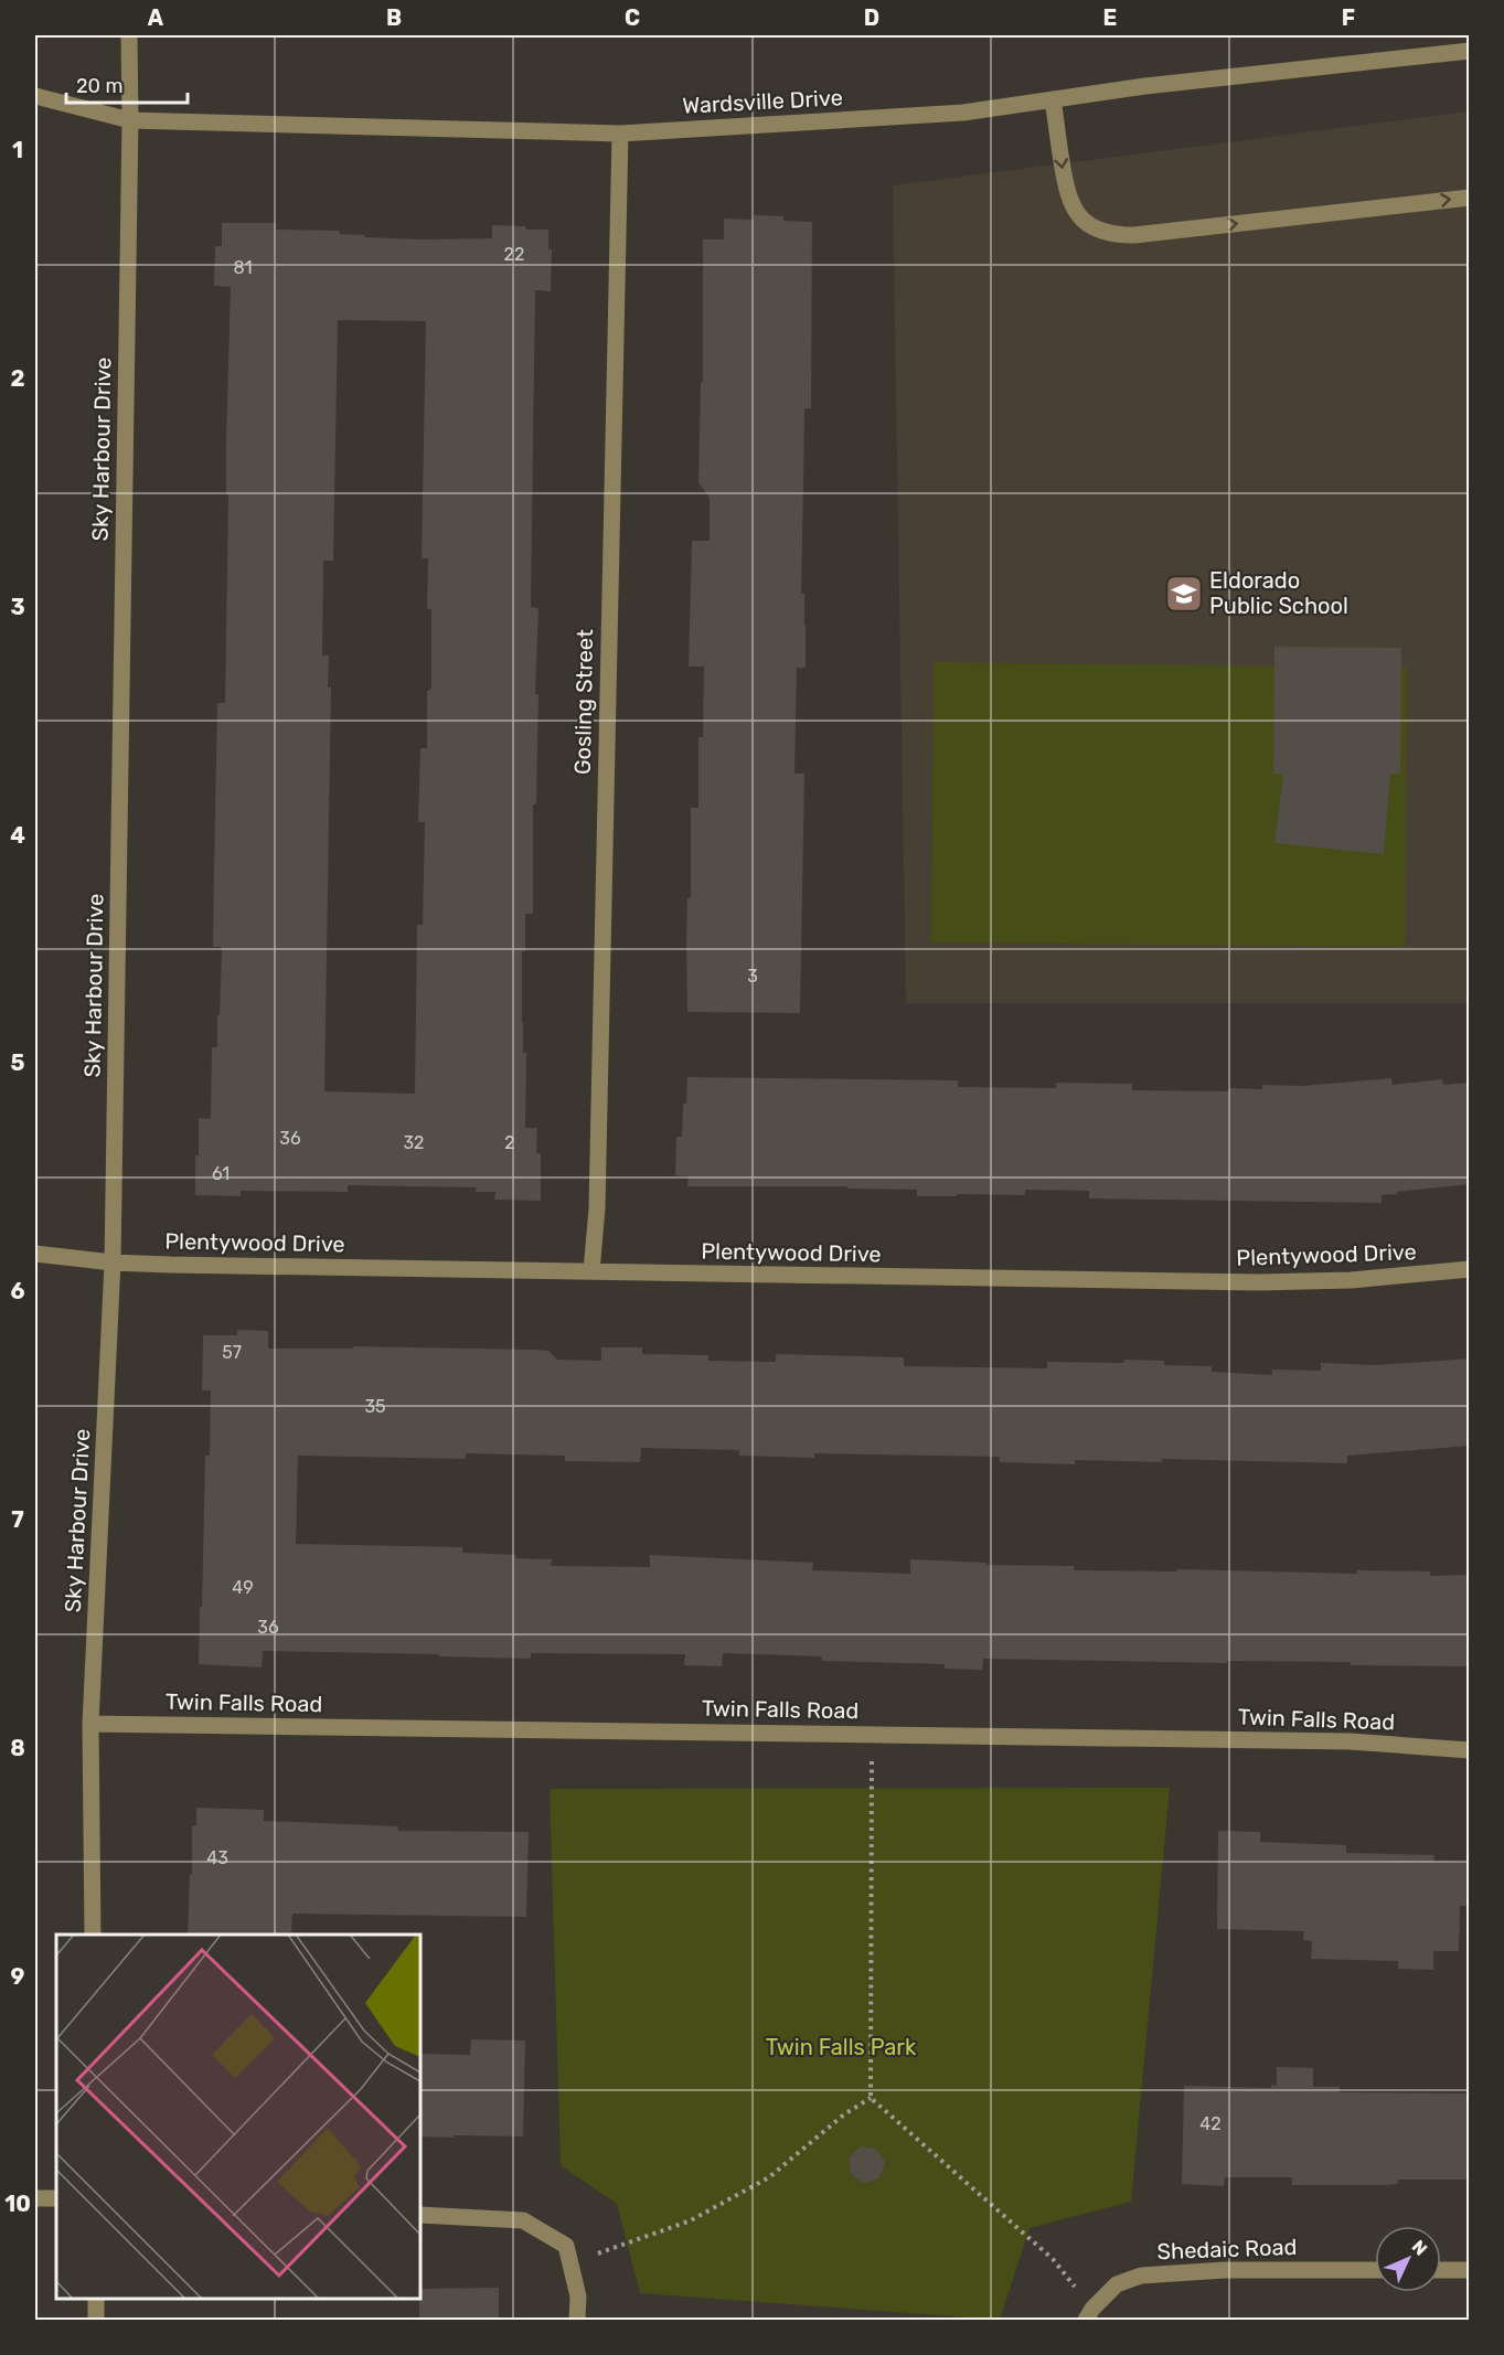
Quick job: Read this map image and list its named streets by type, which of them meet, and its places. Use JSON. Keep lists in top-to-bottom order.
{
  "streets": {
    "street": [
      "Wardsville Drive",
      "Sky Harbour Drive",
      "Gosling Street",
      "Plentywood Drive",
      "Twin Falls Road",
      "Shedaic Road"
    ]
  },
  "crossings": [
    ["Wardsville Drive", "Sky Harbour Drive"],
    ["Wardsville Drive", "Gosling Street"],
    ["Sky Harbour Drive", "Plentywood Drive"],
    ["Sky Harbour Drive", "Twin Falls Road"],
    ["Gosling Street", "Plentywood Drive"]
  ],
  "parks": ["Twin Falls Park"],
  "places": {
    "school or university": ["Eldorado Public School"]
  },
  "house_numbers": [
    "22",
    "81",
    "3",
    "36",
    "32",
    "2",
    "61",
    "57",
    "35",
    "49",
    "36",
    "43",
    "42"
  ],
  "scale_bar": "20 m",
  "north": "top right",
  "grid": {
    "columns": [
      "A",
      "B",
      "C",
      "D",
      "E",
      "F"
    ],
    "rows": [
      "1",
      "2",
      "3",
      "4",
      "5",
      "6",
      "7",
      "8",
      "9",
      "10"
    ]
  }
}
